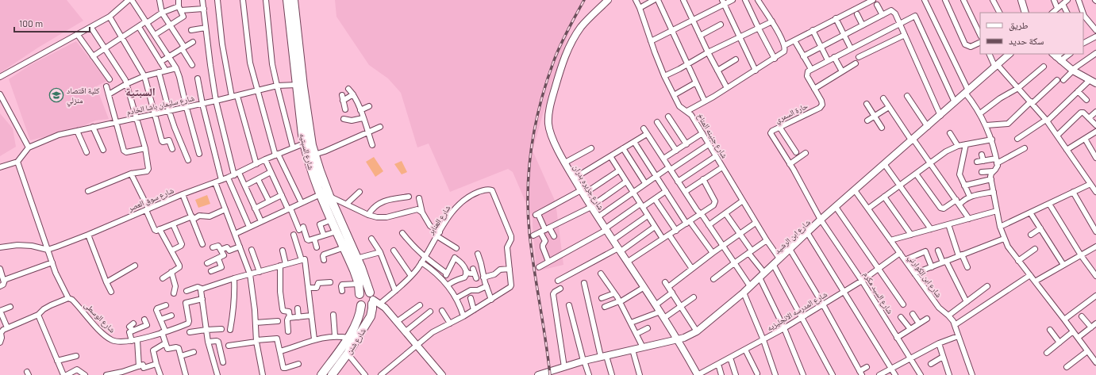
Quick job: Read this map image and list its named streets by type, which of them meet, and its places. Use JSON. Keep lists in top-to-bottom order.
{
  "streets": {
    "main road": ["شارع السبتيه", "شارع شنن"],
    "street": [
      "شارع سليمان باشا الخادم",
      "حارة السمري",
      "شارع جنينه المناخ",
      "شارع جزيره بدران",
      "شارع سوق العصر",
      "شارع العنابر",
      "شارع ابن الرشيد",
      "شارع ابن الكوارني",
      "شارع السيد مكرم",
      "شارع المدرسه الانجليزيه",
      "شارع الوسطى"
    ]
  },
  "crossings": [
    ["شارع سليمان باشا الخادم", "شارع السبتيه"],
    ["حارة السمري", "شارع ابن الرشيد"],
    ["حارة السمري", "شارع السيد مكرم"],
    ["شارع جنينه المناخ", "شارع ابن الرشيد"],
    ["شارع السبتيه", "شارع سوق العصر"],
    ["شارع السبتيه", "شارع العنابر"],
    ["شارع السبتيه", "شارع شنن"],
    ["شارع جزيره بدران", "شارع ابن الرشيد"],
    ["شارع جزيره بدران", "شارع المدرسه الانجليزيه"],
    ["شارع العنابر", "شارع شنن"],
    ["شارع ابن الرشيد", "شارع ابن الكوارني"],
    ["شارع ابن الرشيد", "شارع السيد مكرم"],
    ["شارع ابن الكوارني", "شارع المدرسه الانجليزيه"],
    ["شارع السيد مكرم", "شارع المدرسه الانجليزيه"]
  ],
  "districts": ["السبتية"],
  "places": {
    "school or university": ["كلية اقتصاد منزلي"]
  },
  "legend": ["طريق", "سكة حديد"],
  "scale_bar": "100 m"
}
